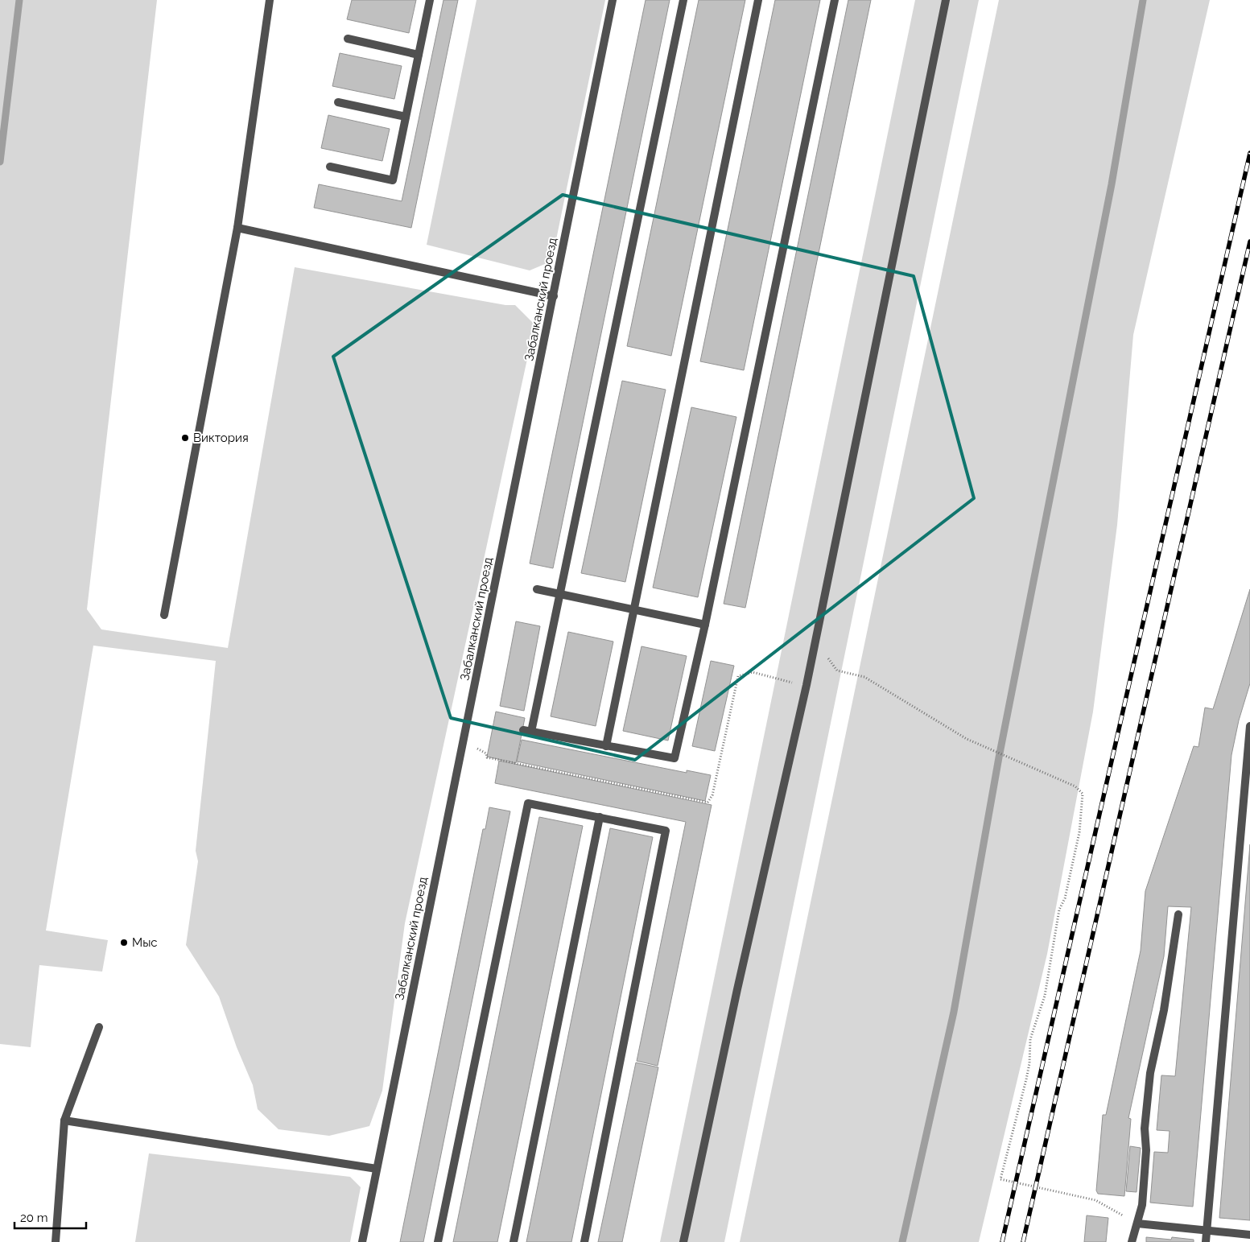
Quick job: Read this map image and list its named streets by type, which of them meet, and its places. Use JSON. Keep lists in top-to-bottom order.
{
  "streets": {
    "street": ["Забалканский проезд"]
  },
  "places": ["Виктория", "Мыс"],
  "scale_bar": "20 m"
}
